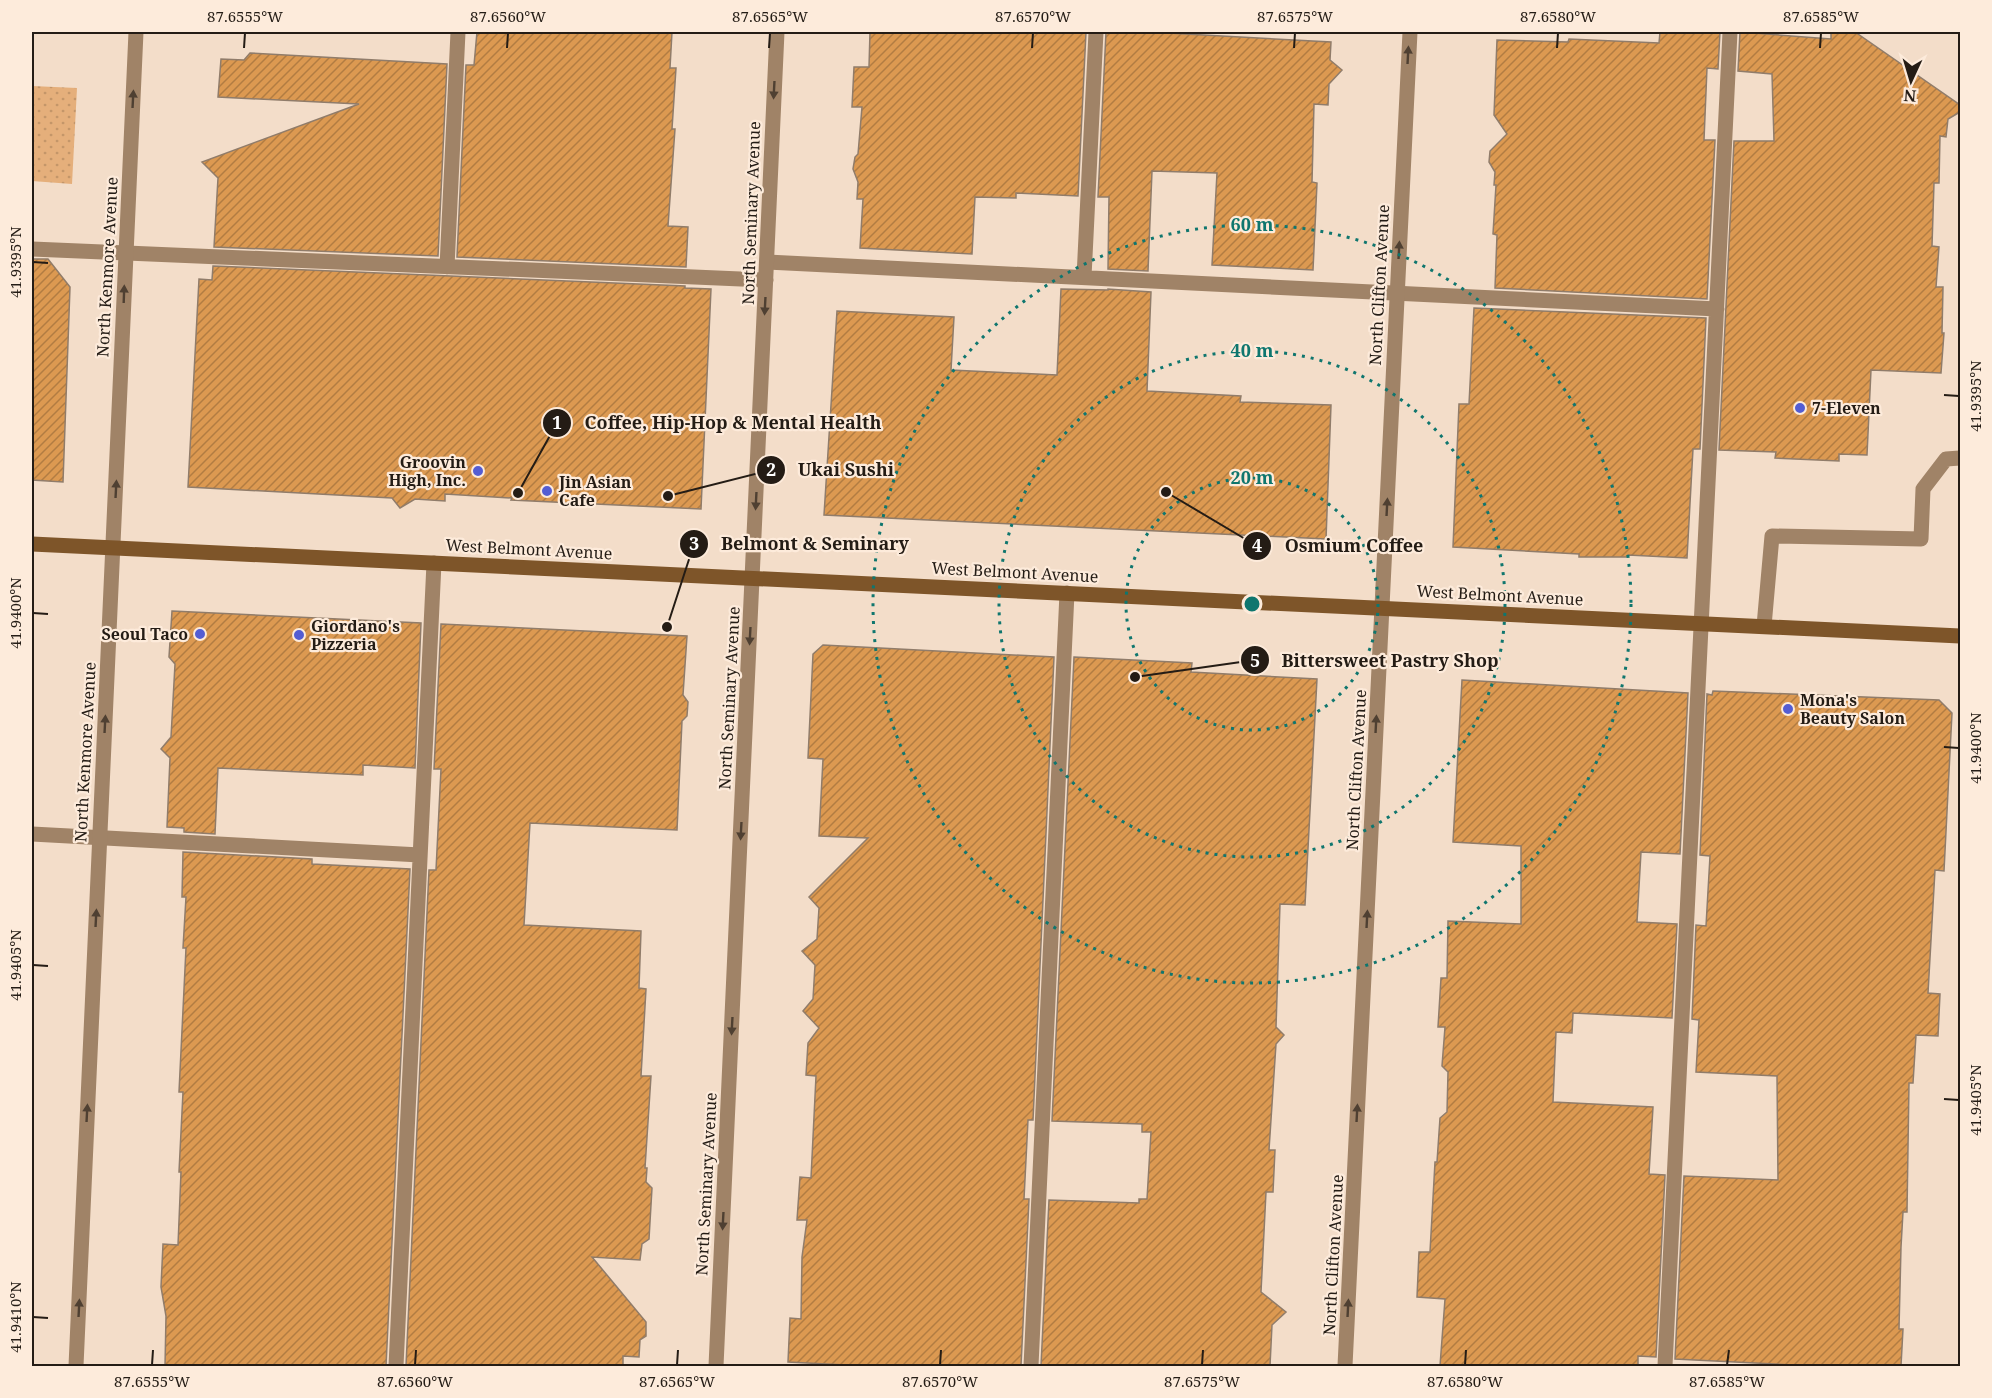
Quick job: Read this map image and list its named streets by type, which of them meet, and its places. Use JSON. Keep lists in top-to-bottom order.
{
  "streets": {
    "main road": ["West Belmont Avenue"],
    "street": ["North Seminary Avenue", "North Kenmore Avenue", "North Clifton Avenue"]
  },
  "crossings": [
    ["North Seminary Avenue", "West Belmont Avenue"],
    ["North Kenmore Avenue", "West Belmont Avenue"],
    ["North Clifton Avenue", "West Belmont Avenue"]
  ],
  "one_way": ["North Seminary Avenue", "North Kenmore Avenue", "North Clifton Avenue"],
  "places": [
    "7-Eleven",
    "Groovin High, Inc.",
    "Jin Asian Cafe",
    "Osmium Coffee",
    "Coffee, Hip-Hop & Mental Health",
    "Ukai Sushi",
    "Belmont & Seminary",
    "Seoul Taco",
    "Giordano's Pizzeria",
    "Bittersweet Pastry Shop",
    "Mona's Beauty Salon"
  ],
  "north": "bottom",
  "coordinates": [
    "87.6555°W",
    "87.6560°W",
    "87.6565°W",
    "87.6570°W",
    "87.6575°W",
    "87.6580°W",
    "87.6585°W",
    "41.9395°N",
    "41.9400°N",
    "41.9405°N",
    "41.9410°N"
  ],
  "rings": ["60 m", "40 m", "20 m"]
}
